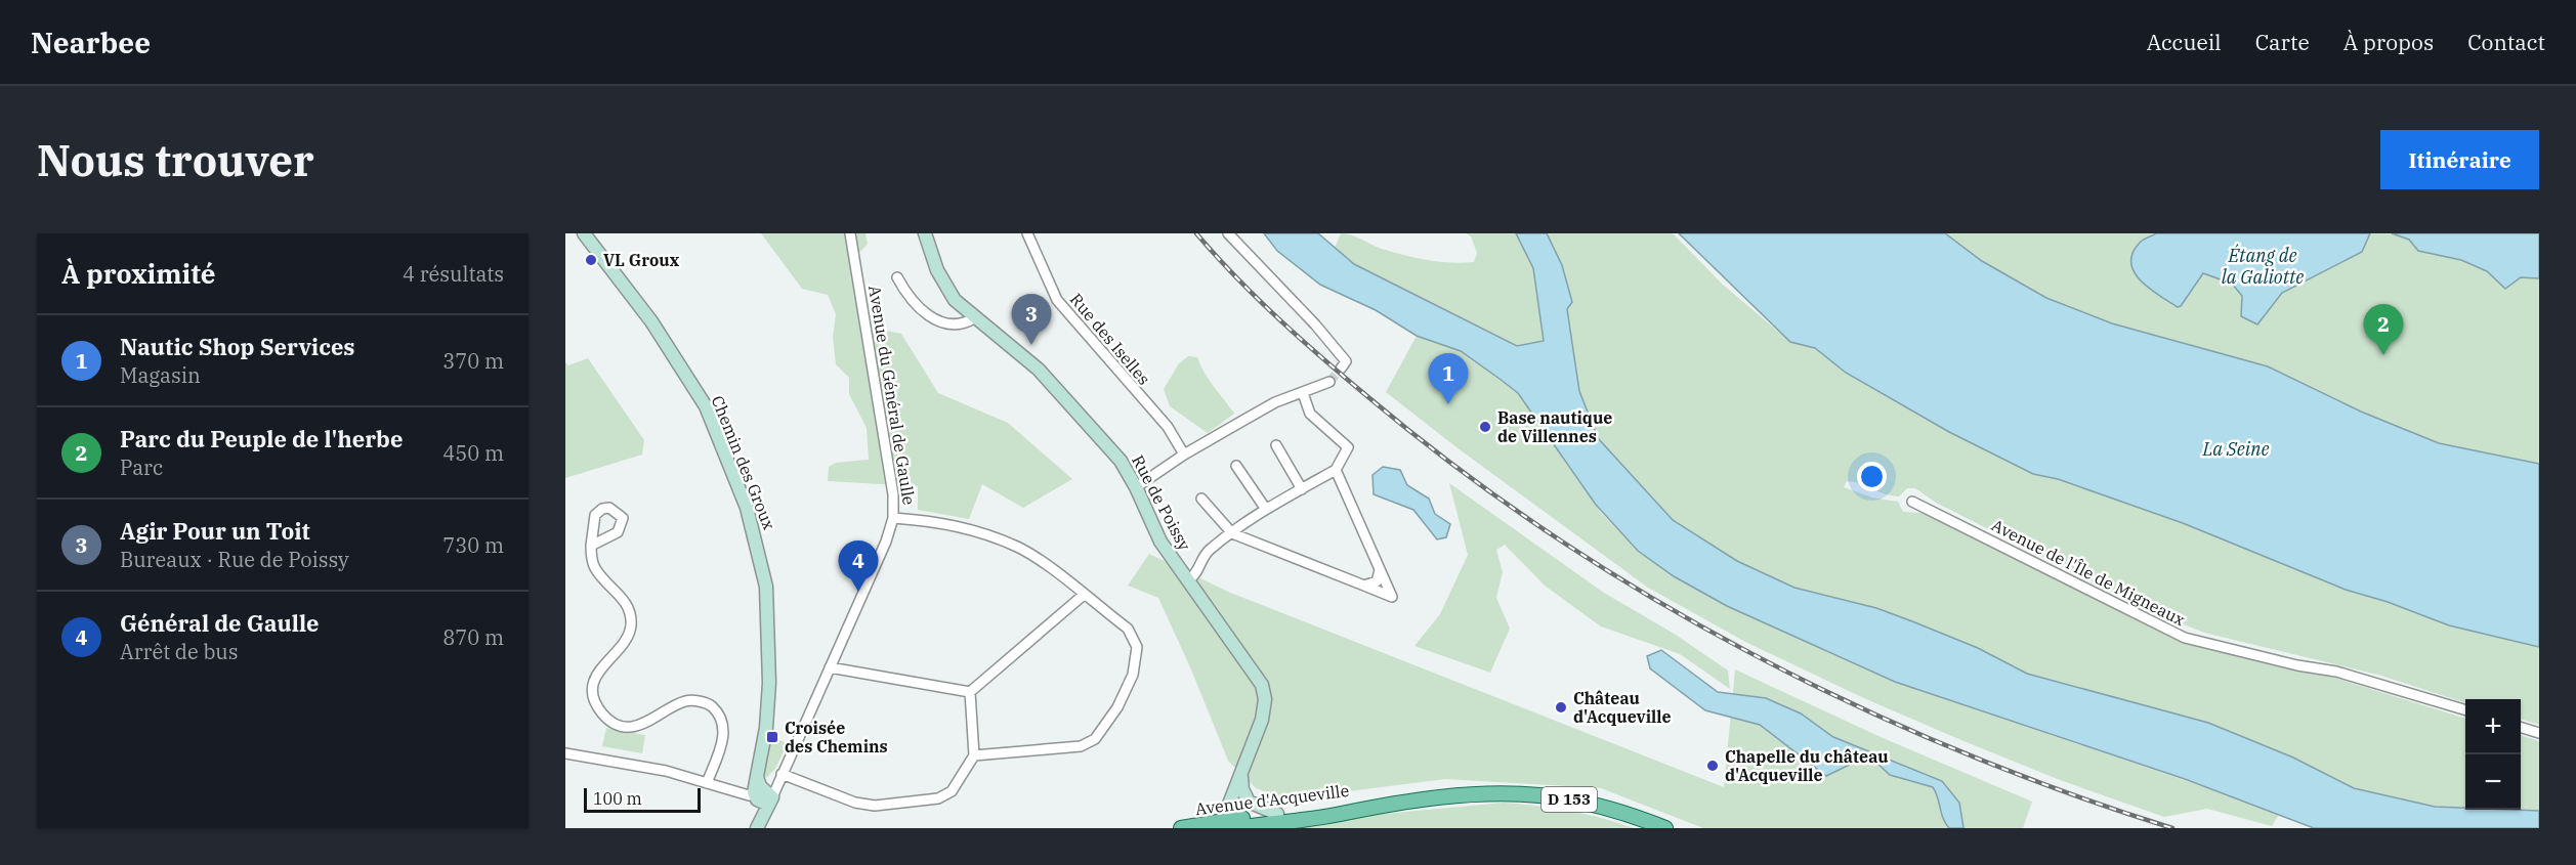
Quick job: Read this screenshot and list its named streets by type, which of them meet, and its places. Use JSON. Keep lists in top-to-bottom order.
{
  "streets": {
    "main road": ["Avenue d'Acqueville", "D 153"],
    "street": [
      "Rue des Iselles",
      "Avenue du Général de Gaulle",
      "Chemin des Groux",
      "Rue de Poissy",
      "Avenue de l'Île de Migneaux"
    ]
  },
  "crossings": [
    ["Avenue du Général de Gaulle", "Chemin des Groux"],
    ["Rue de Poissy", "Avenue d'Acqueville"],
    ["Avenue d'Acqueville", "D 153"]
  ],
  "water": ["Étang de la Galiotte", "La Seine"],
  "places": {
    "other": [
      "VL Groux",
      "Base nautique de Villennes",
      "Château d'Acqueville",
      "Chapelle du château d'Acqueville"
    ],
    "transit": ["Croisée des Chemins"]
  },
  "scale_bar": "100 m",
  "page": {
    "header": "Nearbee",
    "nav": [
      "Accueil",
      "Carte",
      "À propos",
      "Contact"
    ],
    "buttons": "Itinéraire",
    "title": "Nous trouver",
    "heading": ["À proximité", "4 résultats"],
    "pins": [
      "3",
      "2",
      "1",
      "4"
    ],
    "list": [
      {
        "mark": "1",
        "name": "Nautic Shop Services",
        "note": "Magasin",
        "value": "370 m"
      },
      {
        "mark": "2",
        "name": "Parc du Peuple de l'herbe",
        "note": "Parc",
        "value": "450 m"
      },
      {
        "mark": "3",
        "name": "Agir Pour un Toit",
        "note": "Bureaux · Rue de Poissy",
        "value": "730 m"
      },
      {
        "mark": "4",
        "name": "Général de Gaulle",
        "note": "Arrêt de bus",
        "value": "870 m"
      }
    ],
    "map_buttons": ["+", "−"],
    "scale": "100 m"
  }
}
